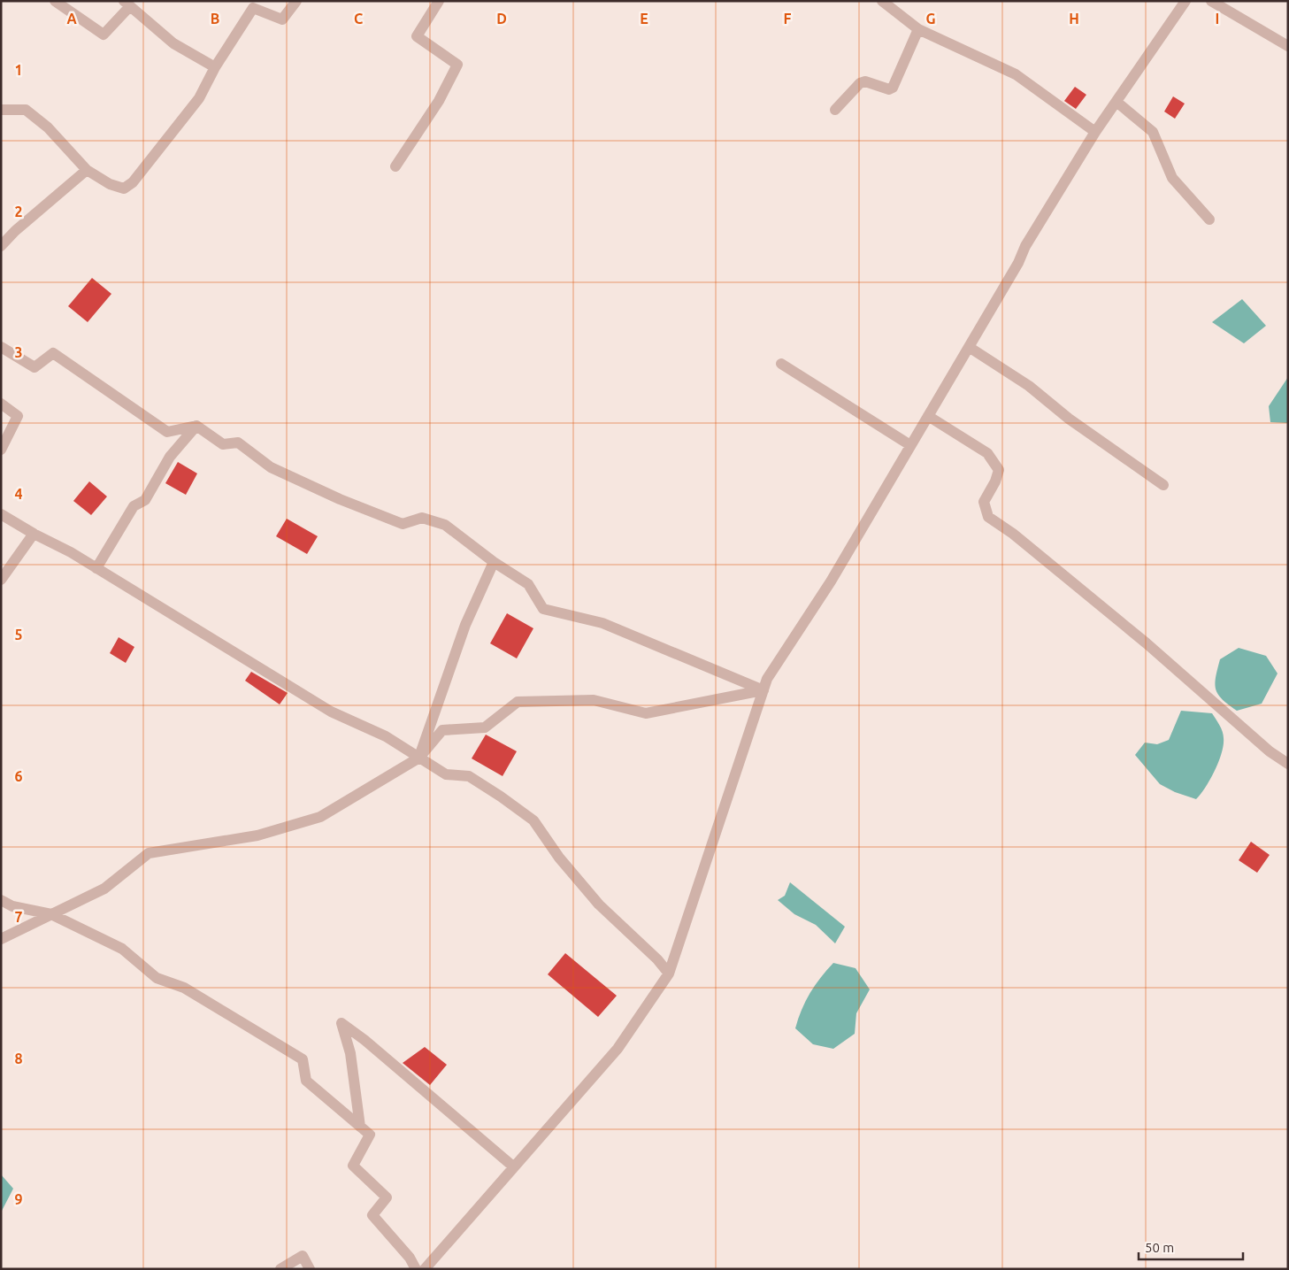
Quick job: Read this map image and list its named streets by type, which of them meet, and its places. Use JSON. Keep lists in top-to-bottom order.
{
  "scale_bar": "50 m",
  "grid": {
    "columns": [
      "A",
      "B",
      "C",
      "D",
      "E",
      "F",
      "G",
      "H",
      "I"
    ],
    "rows": [
      "1",
      "2",
      "3",
      "4",
      "5",
      "6",
      "7",
      "8",
      "9"
    ]
  }
}
